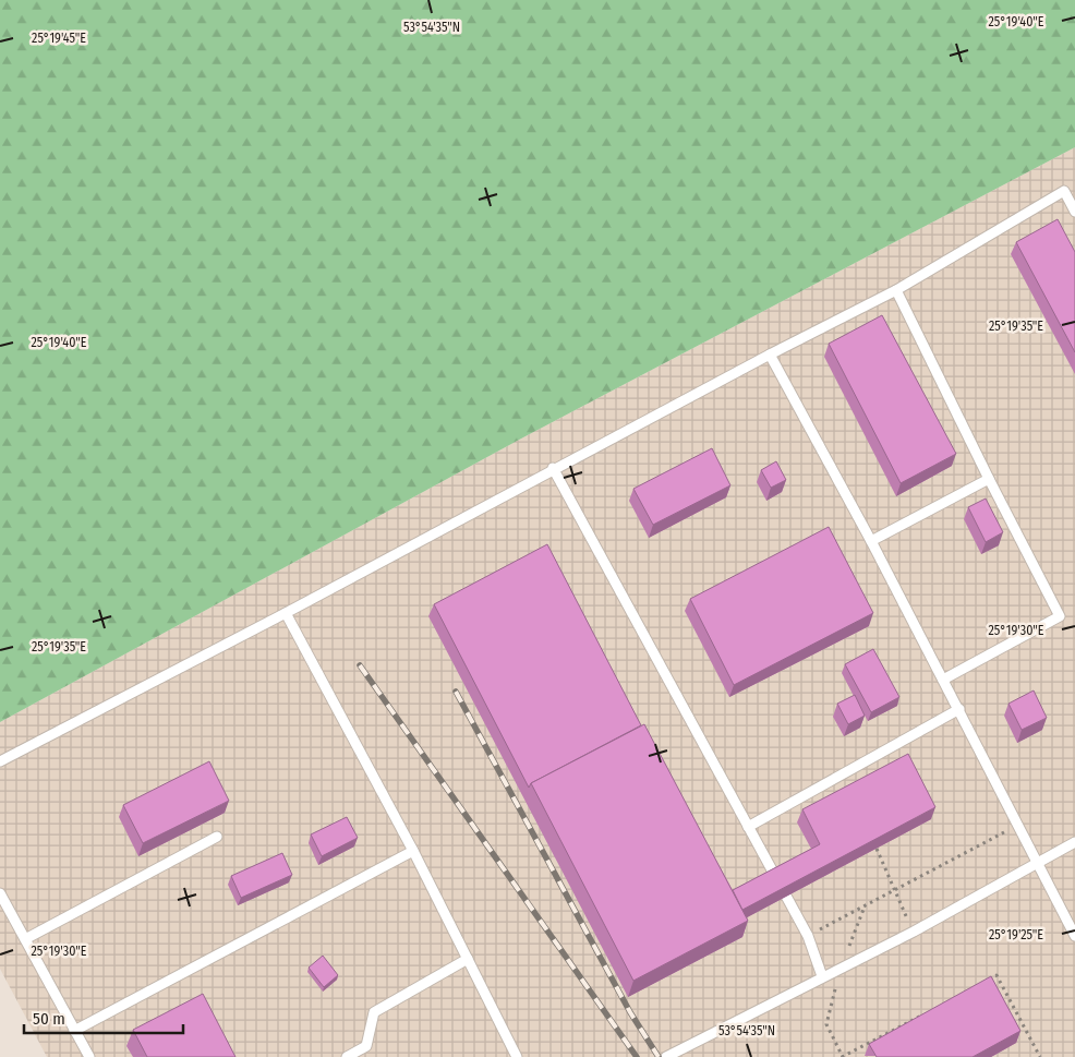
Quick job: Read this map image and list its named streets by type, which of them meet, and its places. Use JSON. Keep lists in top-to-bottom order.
{
  "scale_bar": "50 m",
  "coordinates": [
    "25°19'40\"E",
    "53°54'35\"N",
    "25°19'45\"E",
    "25°19'35\"E",
    "25°19'30\"E",
    "25°19'25\"E"
  ]
}
